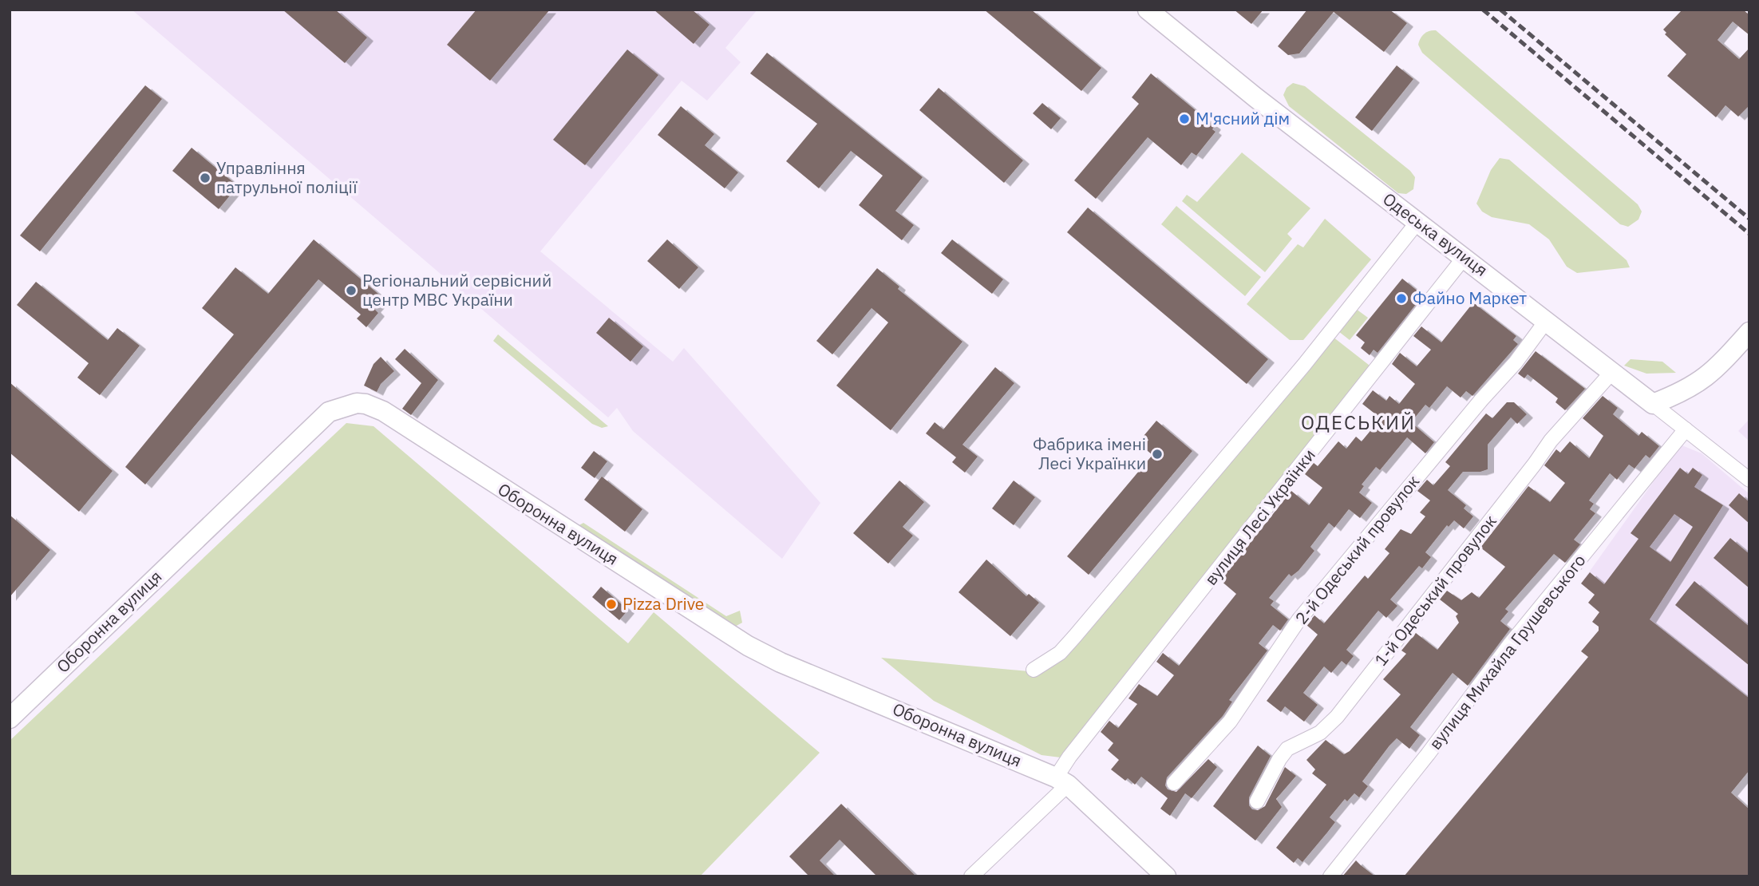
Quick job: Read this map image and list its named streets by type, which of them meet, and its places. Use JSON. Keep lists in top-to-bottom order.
{
  "streets": {
    "street": [
      "Одеська вулиця",
      "вулиця Лесі Українки",
      "Оборонна вулиця",
      "2-й Одеський провулок",
      "1-й Одеський провулок",
      "вулиця Михайла Грушевського"
    ]
  },
  "crossings": [
    ["Одеська вулиця", "вулиця Лесі Українки"],
    ["Одеська вулиця", "2-й Одеський провулок"],
    ["Одеська вулиця", "1-й Одеський провулок"],
    ["Одеська вулиця", "вулиця Михайла Грушевського"],
    ["вулиця Лесі Українки", "Оборонна вулиця"]
  ],
  "districts": ["ОДЕСЬКИЙ"],
  "places": [
    "М'ясний дім",
    "Управління патрульної поліції",
    "Регіональний сервісний центр МВС України",
    "Файно Маркет",
    "Фабрика імені Лесі Українки",
    "Pizza Drive"
  ]
}
